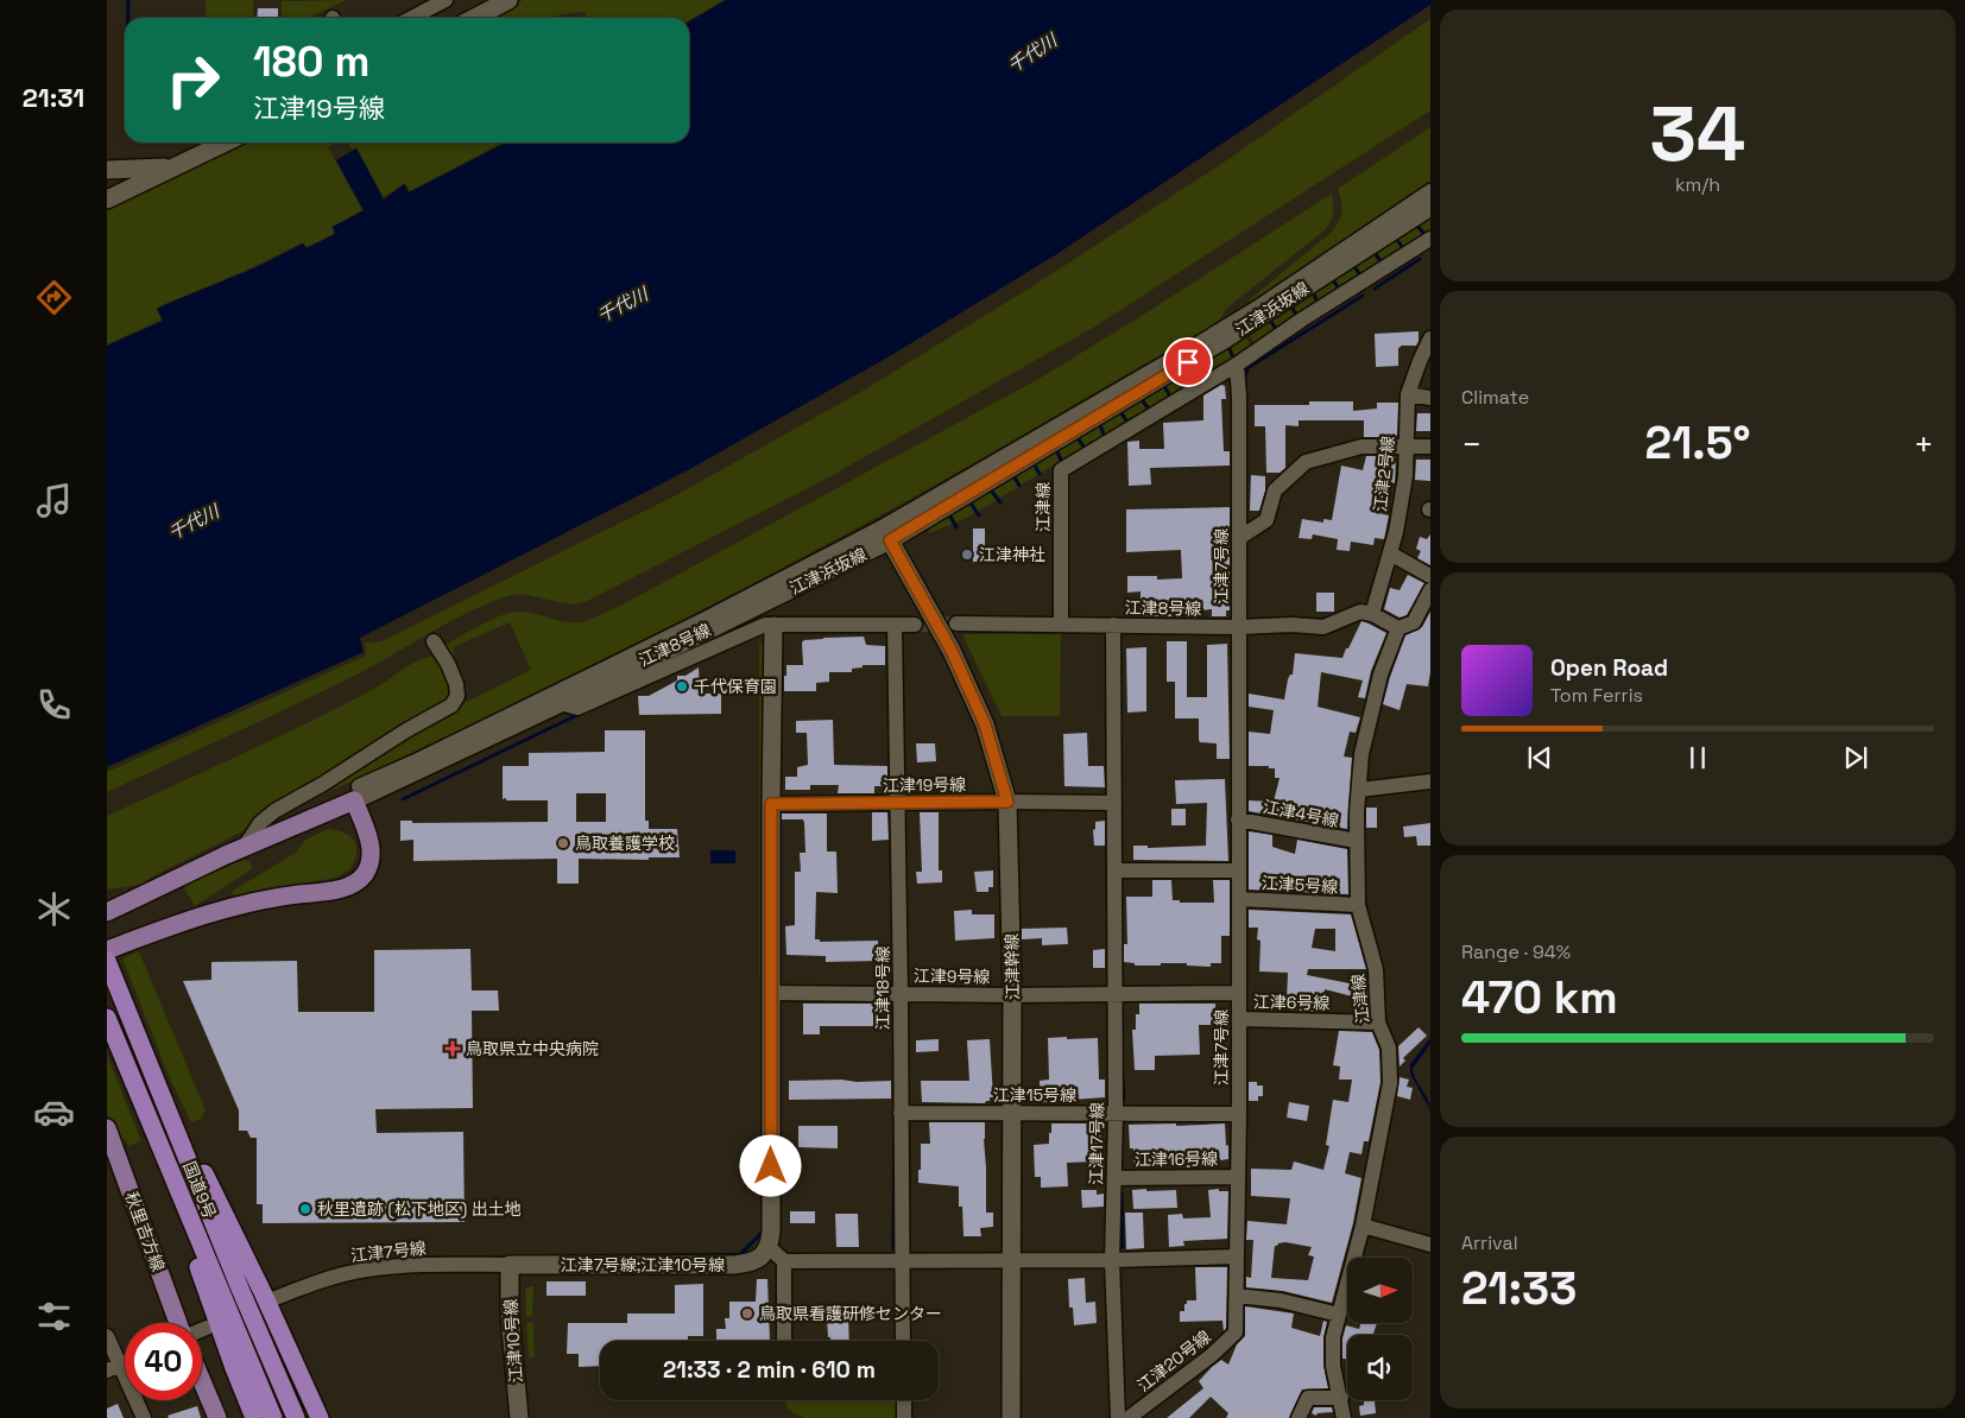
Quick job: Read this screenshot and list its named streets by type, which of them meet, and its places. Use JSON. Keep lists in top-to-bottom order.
{
  "streets": {
    "highway": ["国道9号"],
    "main road": ["秋里吉方線"],
    "street": [
      "江津浜坂線",
      "江津2号線",
      "江津線",
      "江津7号線",
      "江津8号線",
      "江津19号線",
      "江津4号線",
      "江津5号線",
      "江津幹線",
      "江津9号線",
      "江津18号線",
      "江津6号線",
      "江津15号線",
      "江津17号線",
      "江津16号線",
      "江津7号線;江津10号線",
      "江津10号線",
      "江津20号線"
    ]
  },
  "crossings": [
    ["江津浜坂線", "江津8号線"],
    ["江津浜坂線", "江津幹線"],
    ["江津2号線", "江津8号線"],
    ["江津線", "江津7号線"],
    ["江津線", "江津8号線"],
    ["江津線", "江津4号線"],
    ["江津線", "江津5号線"],
    ["江津線", "江津6号線"],
    ["江津7号線", "江津8号線"],
    ["江津7号線", "江津4号線"],
    ["江津7号線", "江津5号線"],
    ["江津7号線", "江津9号線"],
    ["江津7号線", "江津6号線"],
    ["江津7号線", "江津15号線"],
    ["江津7号線", "江津16号線"],
    ["江津7号線", "江津7号線;江津10号線"],
    ["江津7号線", "江津10号線"],
    ["江津7号線", "江津20号線"],
    ["江津8号線", "江津18号線"],
    ["江津19号線", "江津幹線"],
    ["江津19号線", "江津18号線"],
    ["江津19号線", "江津17号線"],
    ["江津幹線", "江津9号線"],
    ["江津幹線", "江津15号線"],
    ["江津9号線", "江津18号線"],
    ["江津9号線", "江津17号線"],
    ["江津18号線", "江津15号線"],
    ["江津15号線", "江津17号線"],
    ["江津17号線", "江津16号線"],
    ["江津7号線;江津10号線", "江津10号線"]
  ],
  "water": ["千代川"],
  "places": {
    "other": [
      "江津神社",
      "千代保育園",
      "鳥取養護学校",
      "秋里遺跡 (松下地区) 出土地",
      "鳥取県看護研修センター"
    ],
    "health": ["鳥取県立中央病院"]
  },
  "north": "right",
  "page": {
    "tabs": "21:31",
    "tile": [
      ["34", "km/h"],
      "Climate",
      ["Range · 94%", "470 km"],
      ["Arrival", "21:33"]
    ],
    "turn": ["180 m", "江津19号線"],
    "heat": ["−", "21.5°", "+"],
    "song": ["Open Road", "Tom Ferris"],
    "limit": "40",
    "trip": "21:33 · 2 min · 610 m"
  }
}
